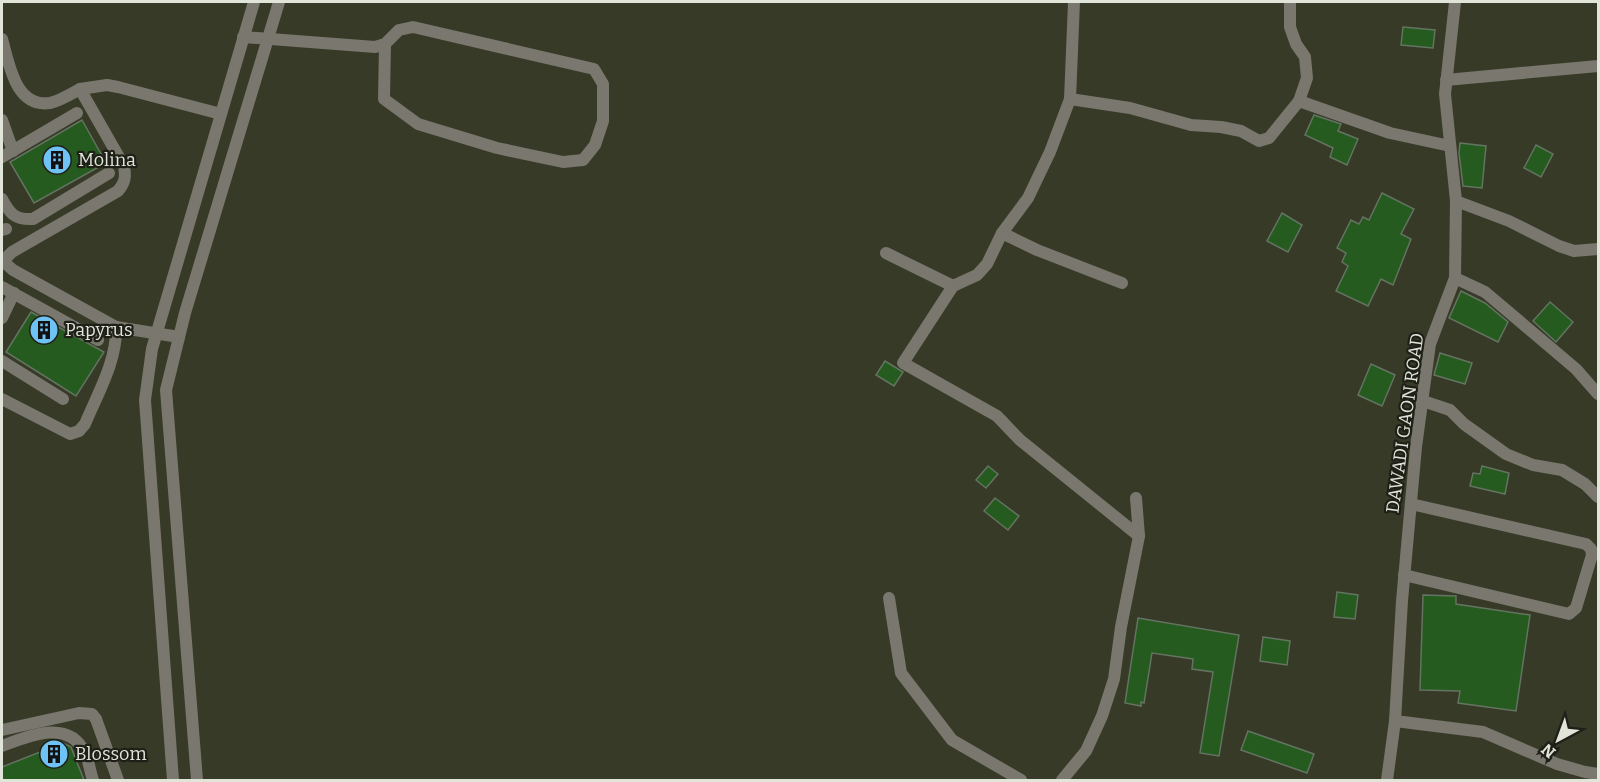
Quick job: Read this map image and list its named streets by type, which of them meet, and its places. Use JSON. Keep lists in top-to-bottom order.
{
  "streets": {
    "street": ["DAWADI GAON ROAD"]
  },
  "places": {
    "building": ["Molina", "Papyrus", "Blossom"]
  },
  "north": "bottom left"
}
